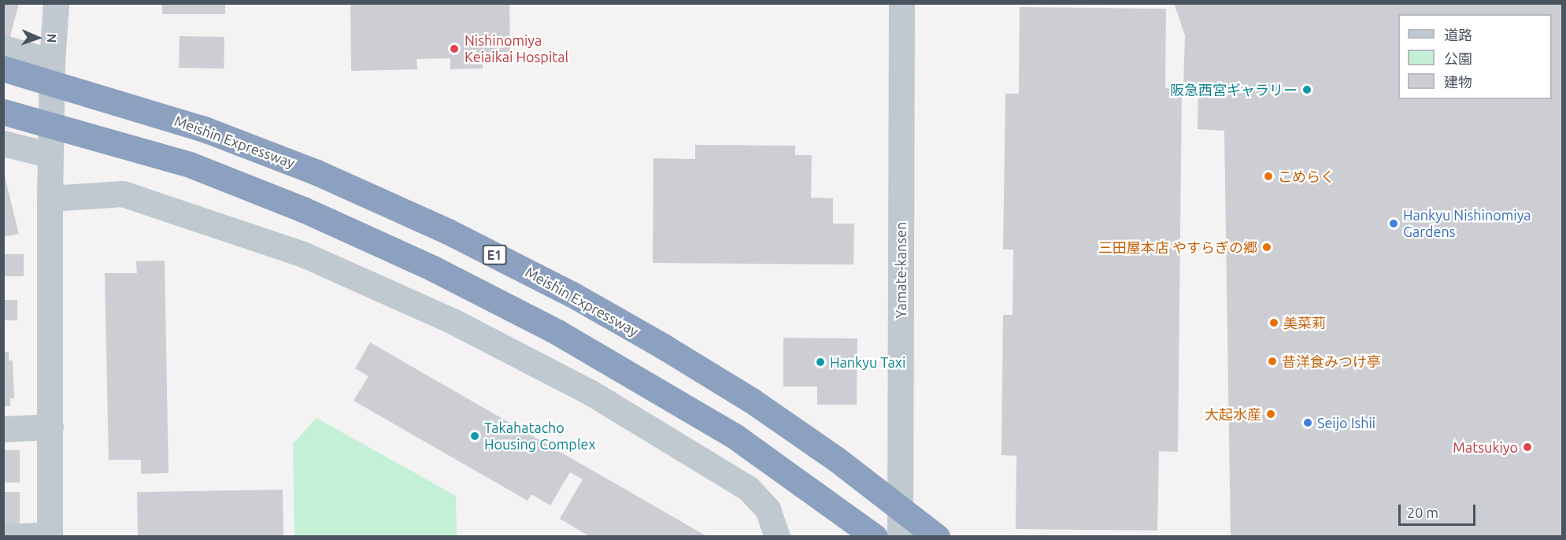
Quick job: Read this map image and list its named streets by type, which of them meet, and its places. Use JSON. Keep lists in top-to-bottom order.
{
  "streets": {
    "highway": ["Meishin Expressway", "E1"],
    "street": ["Yamate-kansen"]
  },
  "places": [
    "Nishinomiya Keiaikai Hospital",
    "阪急西宮ギャラリー",
    "こめらく",
    "Hankyu Nishinomiya Gardens",
    "三田屋本店 やすらぎの郷",
    "美菜莉",
    "昔洋食みつけ亭",
    "Hankyu Taxi",
    "大起水産",
    "Seijo Ishii",
    "Takahatacho Housing Complex",
    "Matsukiyo"
  ],
  "legend": ["道路", "公園", "建物"],
  "scale_bar": "20 m",
  "north": "right"
}
